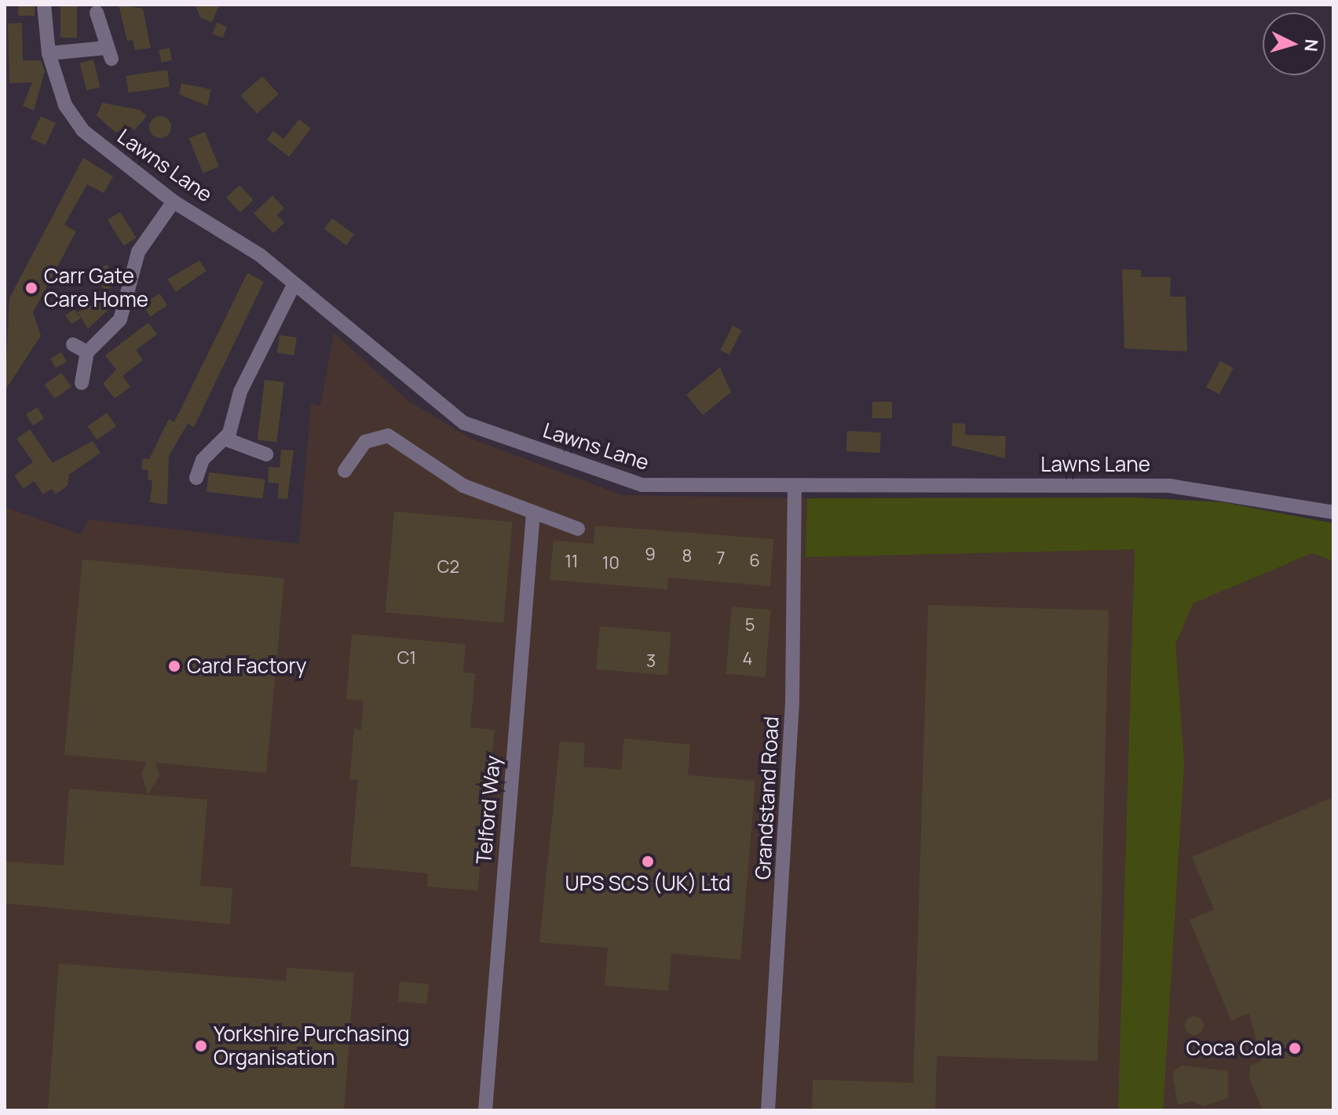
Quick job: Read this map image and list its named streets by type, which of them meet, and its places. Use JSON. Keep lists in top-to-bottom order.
{
  "streets": {
    "street": ["Lawns Lane", "Grandstand Road", "Telford Way"]
  },
  "crossings": [
    ["Lawns Lane", "Grandstand Road"]
  ],
  "places": [
    "Carr Gate Care Home",
    "Card Factory",
    "UPS SCS (UK) Ltd",
    "Yorkshire Purchasing Organisation",
    "Coca Cola"
  ],
  "house_numbers": [
    "9",
    "8",
    "7",
    "6",
    "11",
    "10",
    "C2",
    "5",
    "C1",
    "4",
    "3"
  ],
  "north": "right"
}
